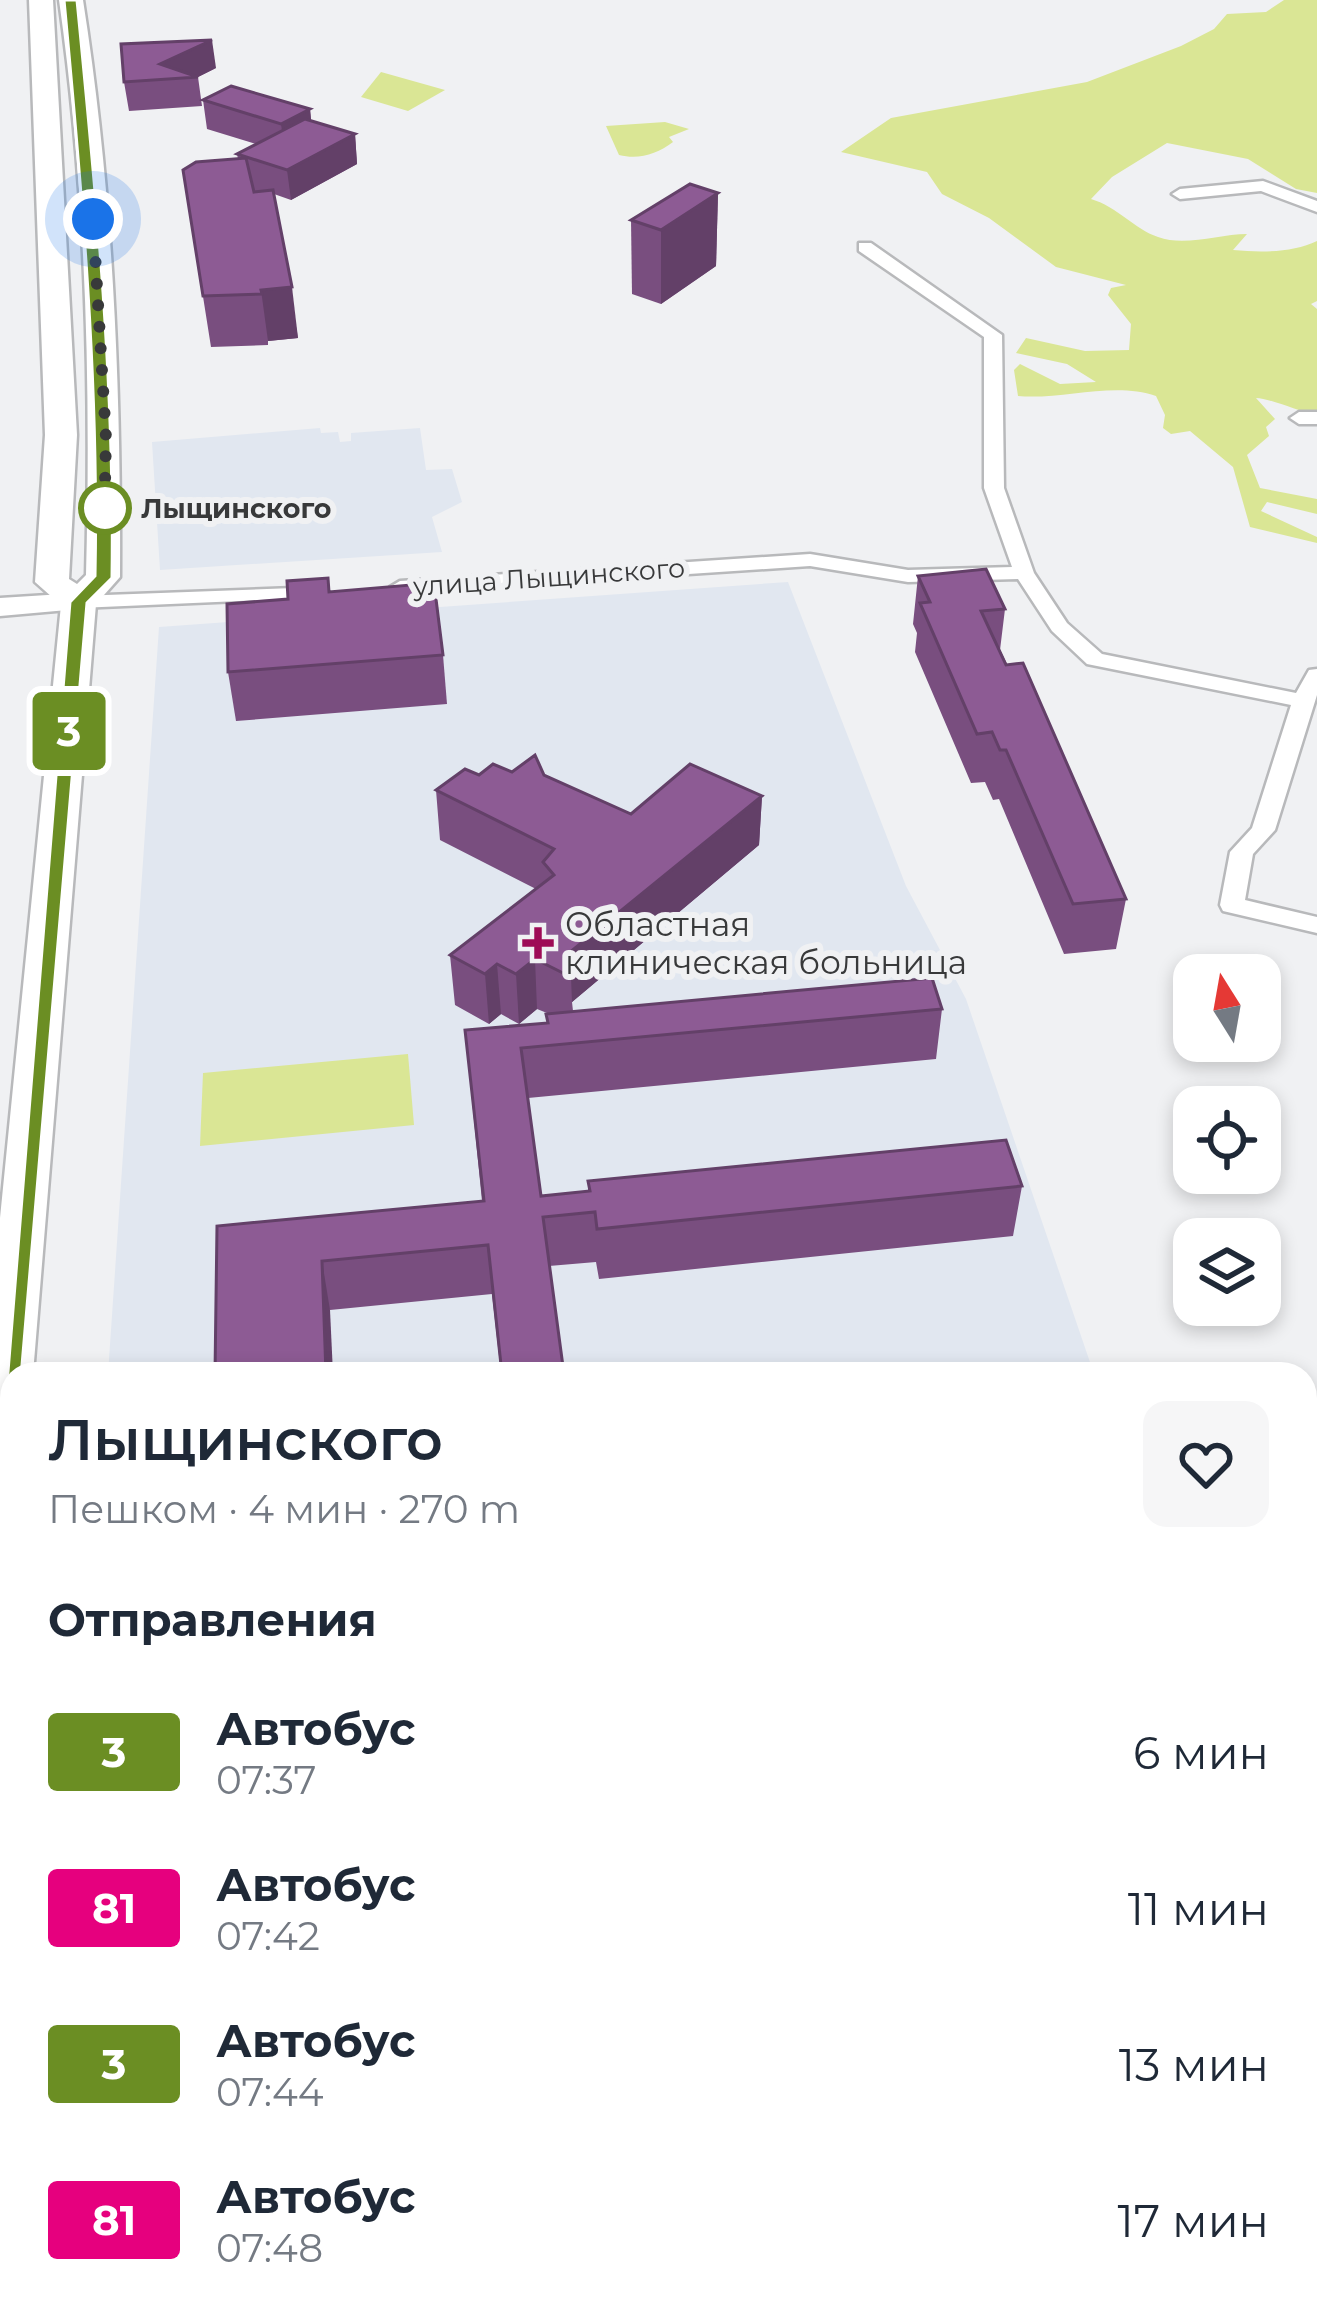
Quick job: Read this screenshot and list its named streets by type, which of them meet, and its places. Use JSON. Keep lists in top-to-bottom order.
{
  "streets": {
    "street": ["улица Лыщинского"]
  },
  "places": {
    "other": ["Лыщинского"],
    "health": ["Областная клиническая больница"]
  },
  "lines": ["bus line 3"],
  "north": "top",
  "page": {
    "on_map": "3",
    "heading": [
      ["Лыщинского", "Пешком · 4 мин · 270 m"],
      "Отправления"
    ],
    "list": [
      {
        "mark": "3",
        "name": "Автобус",
        "note": "07:37",
        "value": "6 мин"
      },
      {
        "mark": "81",
        "name": "Автобус",
        "note": "07:42",
        "value": "11 мин"
      },
      {
        "mark": "3",
        "name": "Автобус",
        "note": "07:44",
        "value": "13 мин"
      },
      {
        "mark": "81",
        "name": "Автобус",
        "note": "07:48",
        "value": "17 мин"
      }
    ]
  }
}
